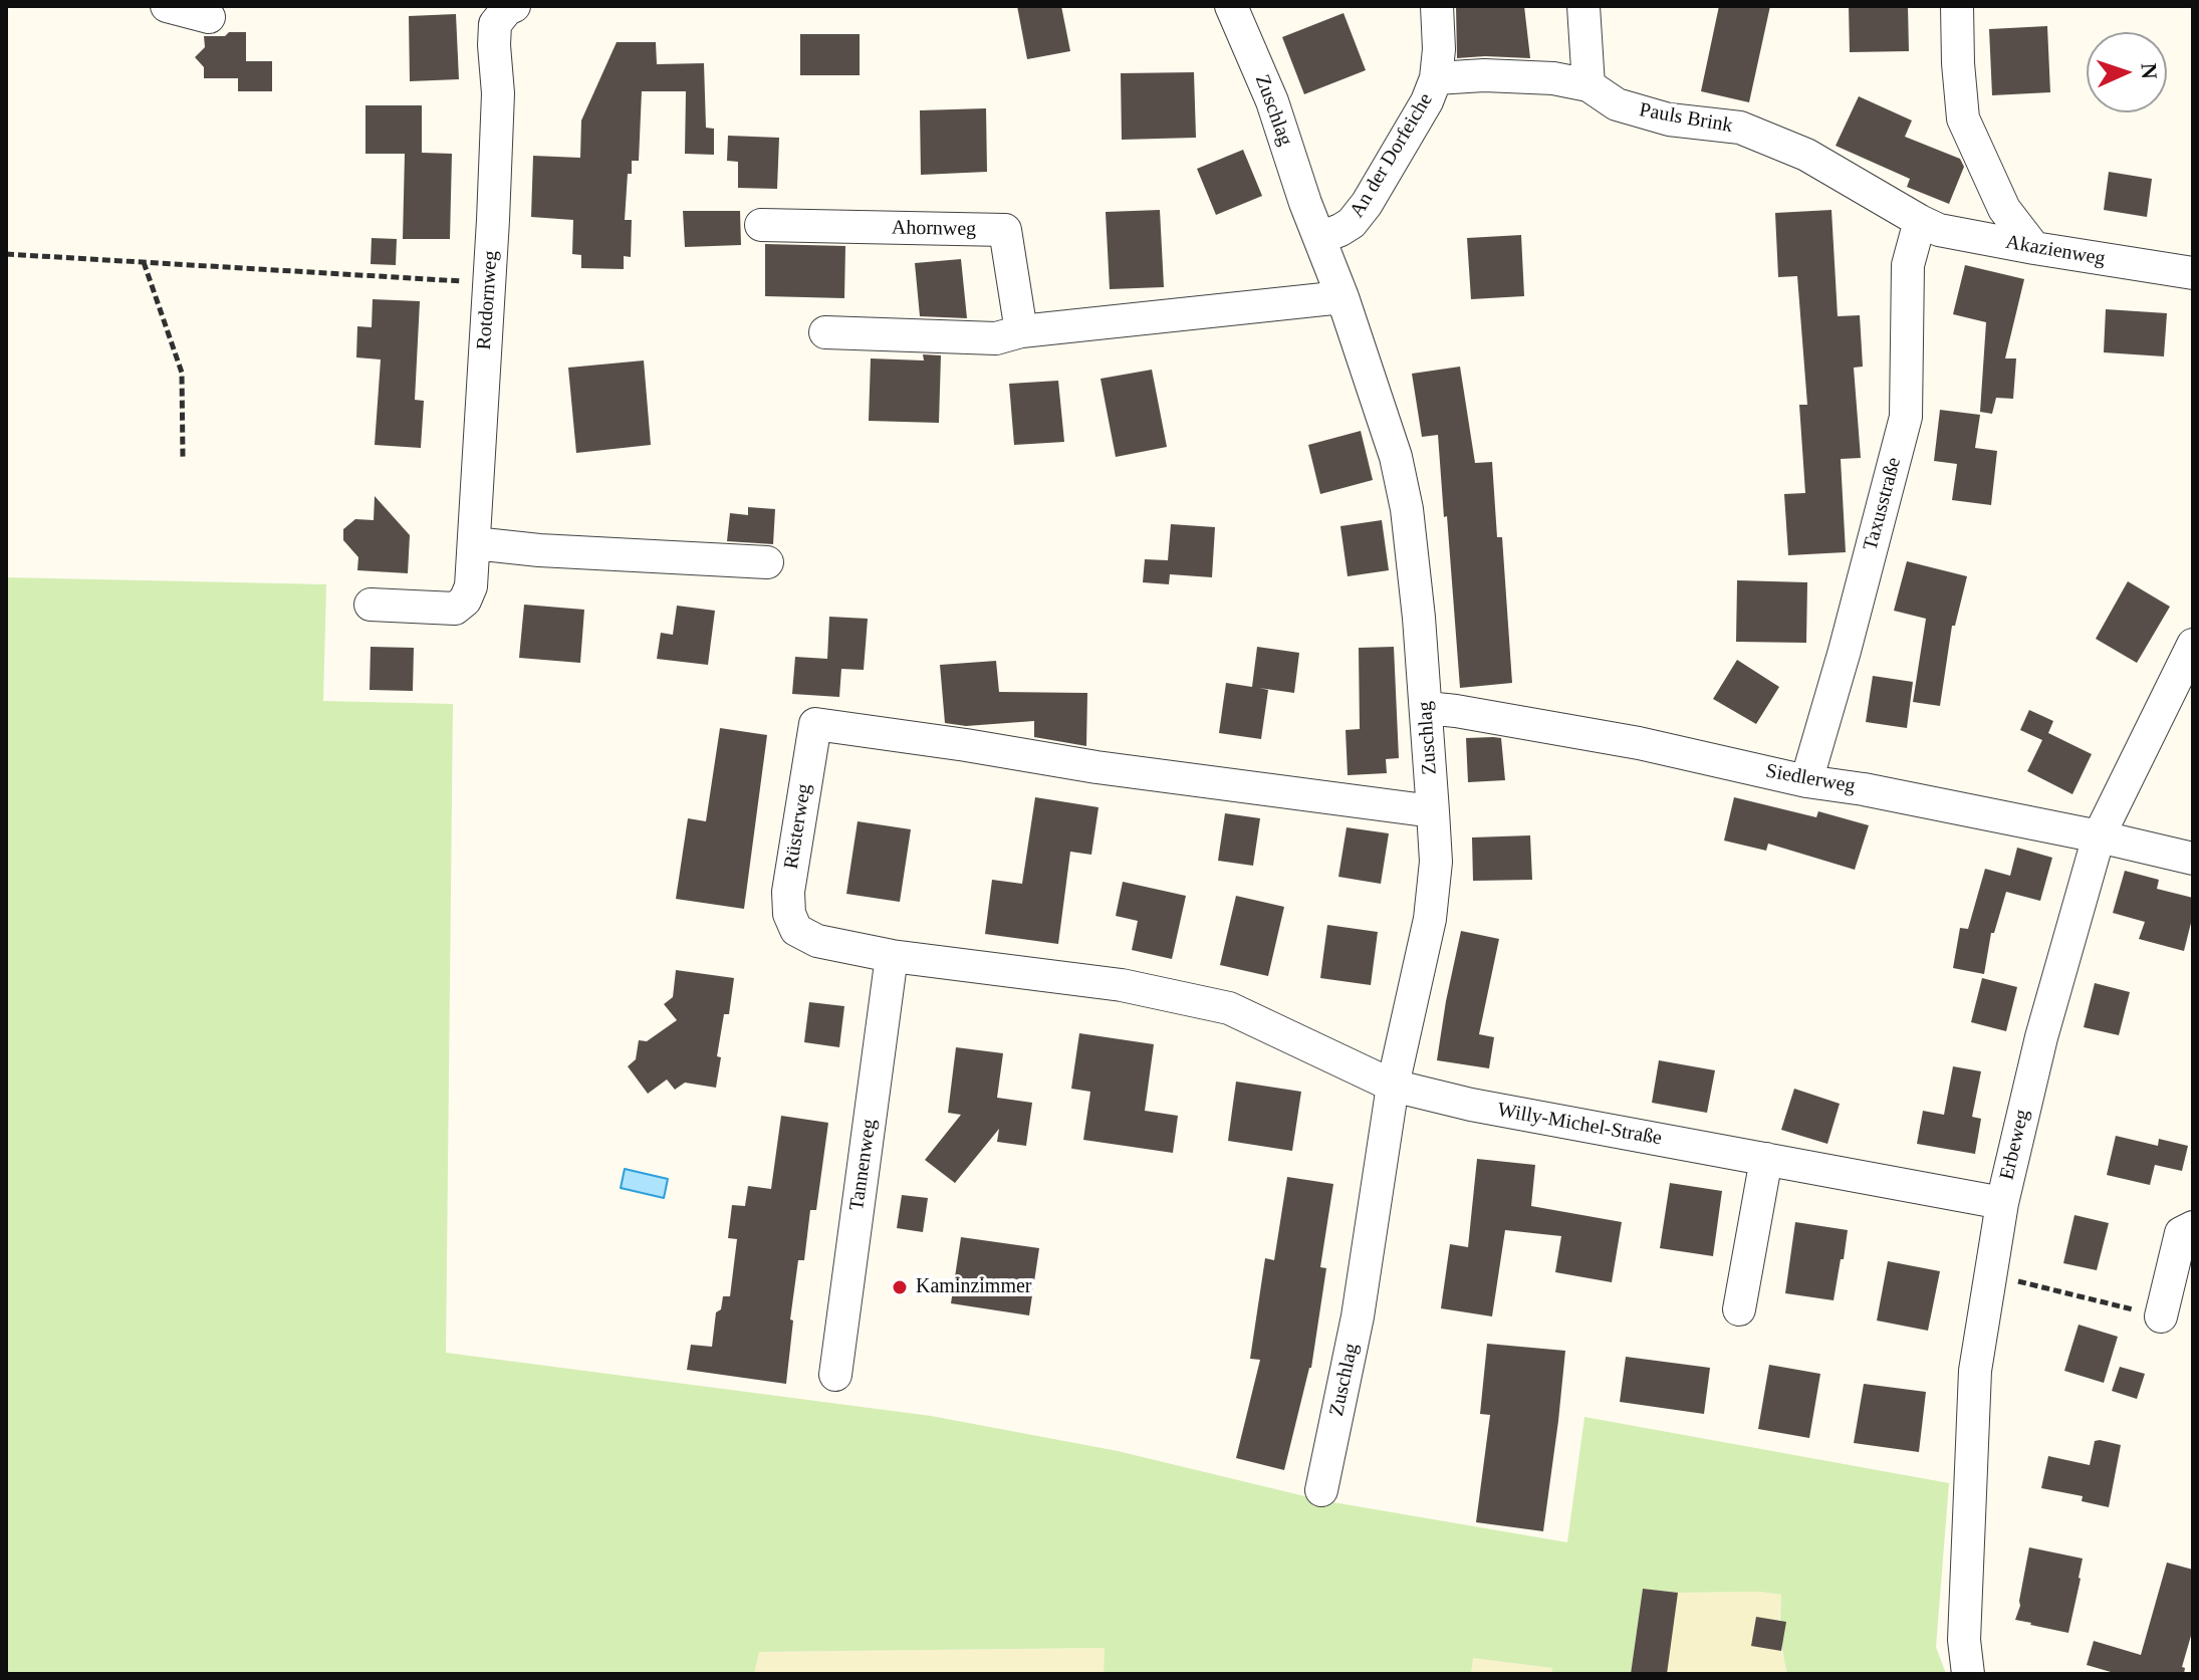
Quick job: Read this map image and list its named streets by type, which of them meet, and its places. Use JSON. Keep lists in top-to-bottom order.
{
  "streets": {
    "street": [
      "Zuschlag",
      "Pauls Brink",
      "An der Dorfeiche",
      "Ahornweg",
      "Akazienweg",
      "Rotdornweg",
      "Taxusstraße",
      "Siedlerweg",
      "Rüsterweg",
      "Willy-Michel-Straße",
      "Erbeweg",
      "Tannenweg"
    ]
  },
  "crossings": [
    ["Zuschlag", "An der Dorfeiche"],
    ["Zuschlag", "Siedlerweg"],
    ["Zuschlag", "Rüsterweg"],
    ["Zuschlag", "Willy-Michel-Straße"],
    ["Pauls Brink", "An der Dorfeiche"],
    ["Pauls Brink", "Akazienweg"],
    ["Pauls Brink", "Taxusstraße"],
    ["Akazienweg", "Taxusstraße"],
    ["Taxusstraße", "Siedlerweg"],
    ["Siedlerweg", "Erbeweg"],
    ["Rüsterweg", "Willy-Michel-Straße"],
    ["Rüsterweg", "Tannenweg"],
    ["Willy-Michel-Straße", "Erbeweg"]
  ],
  "places": ["Kaminzimmer"],
  "north": "right"
}
